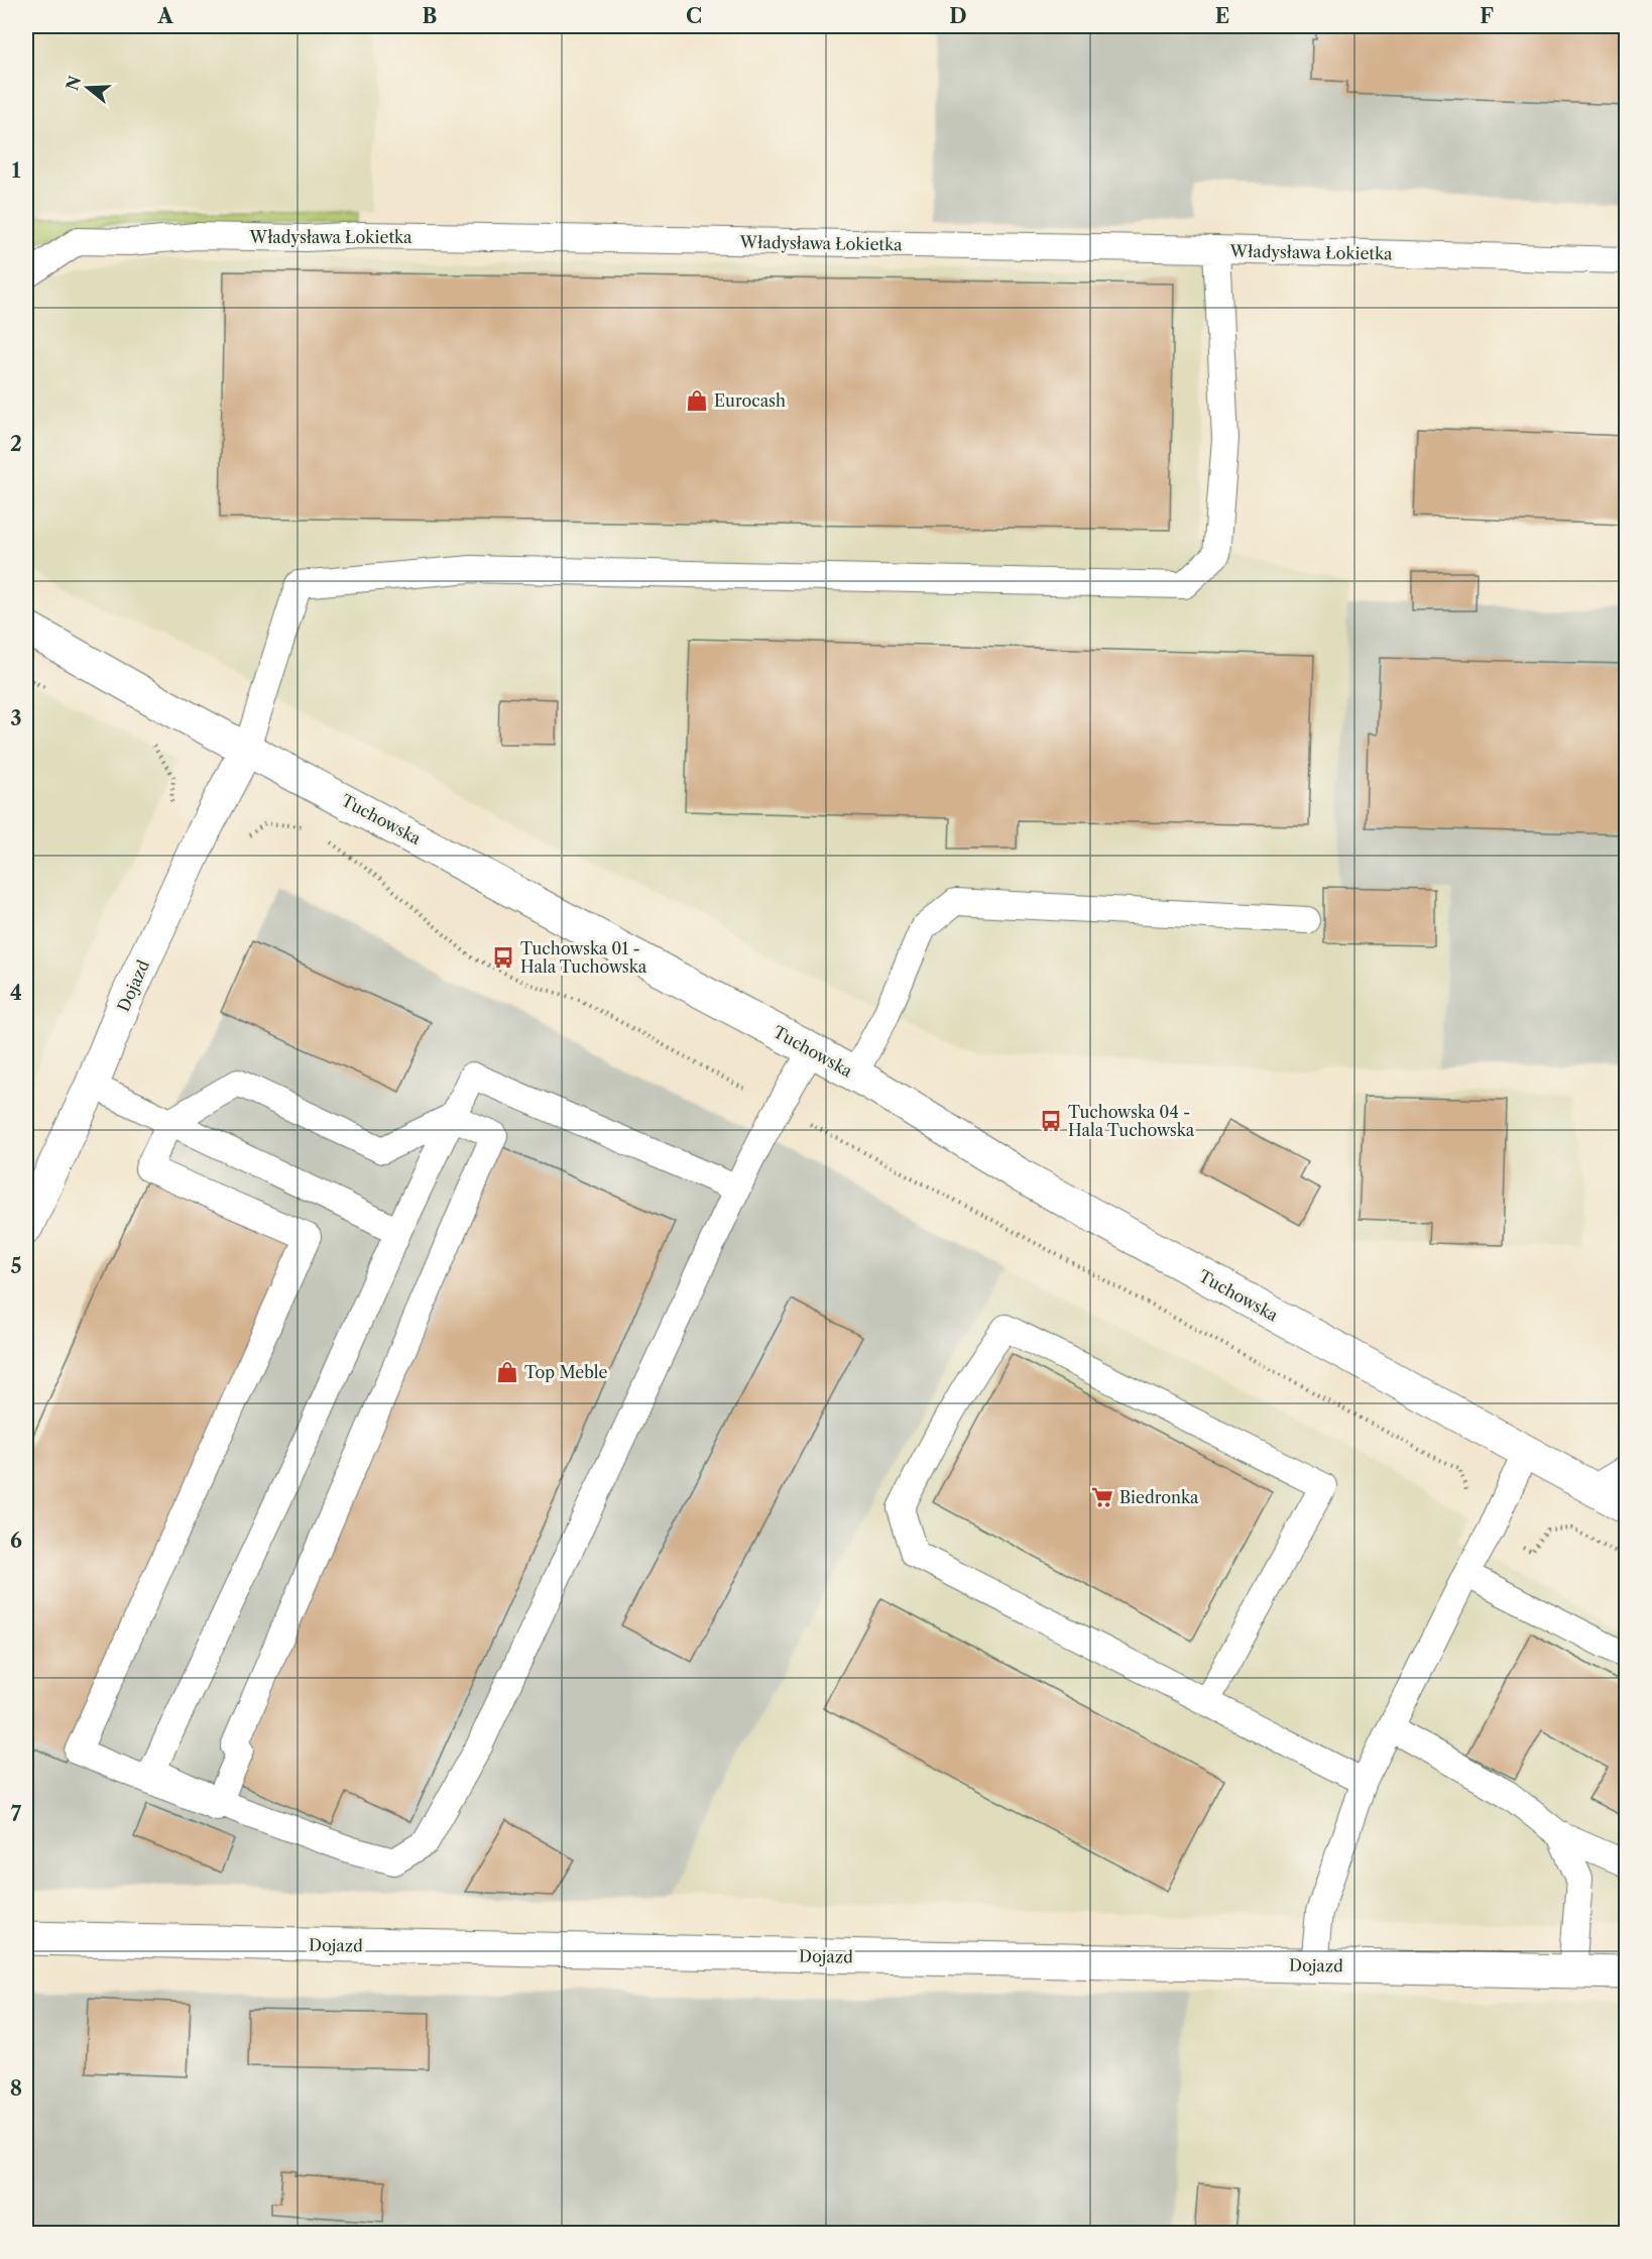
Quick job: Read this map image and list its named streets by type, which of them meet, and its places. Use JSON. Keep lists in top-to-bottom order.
{
  "streets": {
    "street": ["Tuchowska", "Dojazd"],
    "lane": ["Władysława Łokietka"]
  },
  "crossings": [
    ["Tuchowska", "Dojazd"]
  ],
  "places": {
    "shop": ["Eurocash", "Top Meble"],
    "bus stop": ["Tuchowska 01 - Hala Tuchowska", "Tuchowska 04 - Hala Tuchowska"],
    "supermarket": ["Biedronka"]
  },
  "north": "left",
  "grid": {
    "columns": [
      "A",
      "B",
      "C",
      "D",
      "E",
      "F"
    ],
    "rows": [
      "1",
      "2",
      "3",
      "4",
      "5",
      "6",
      "7",
      "8"
    ]
  }
}
